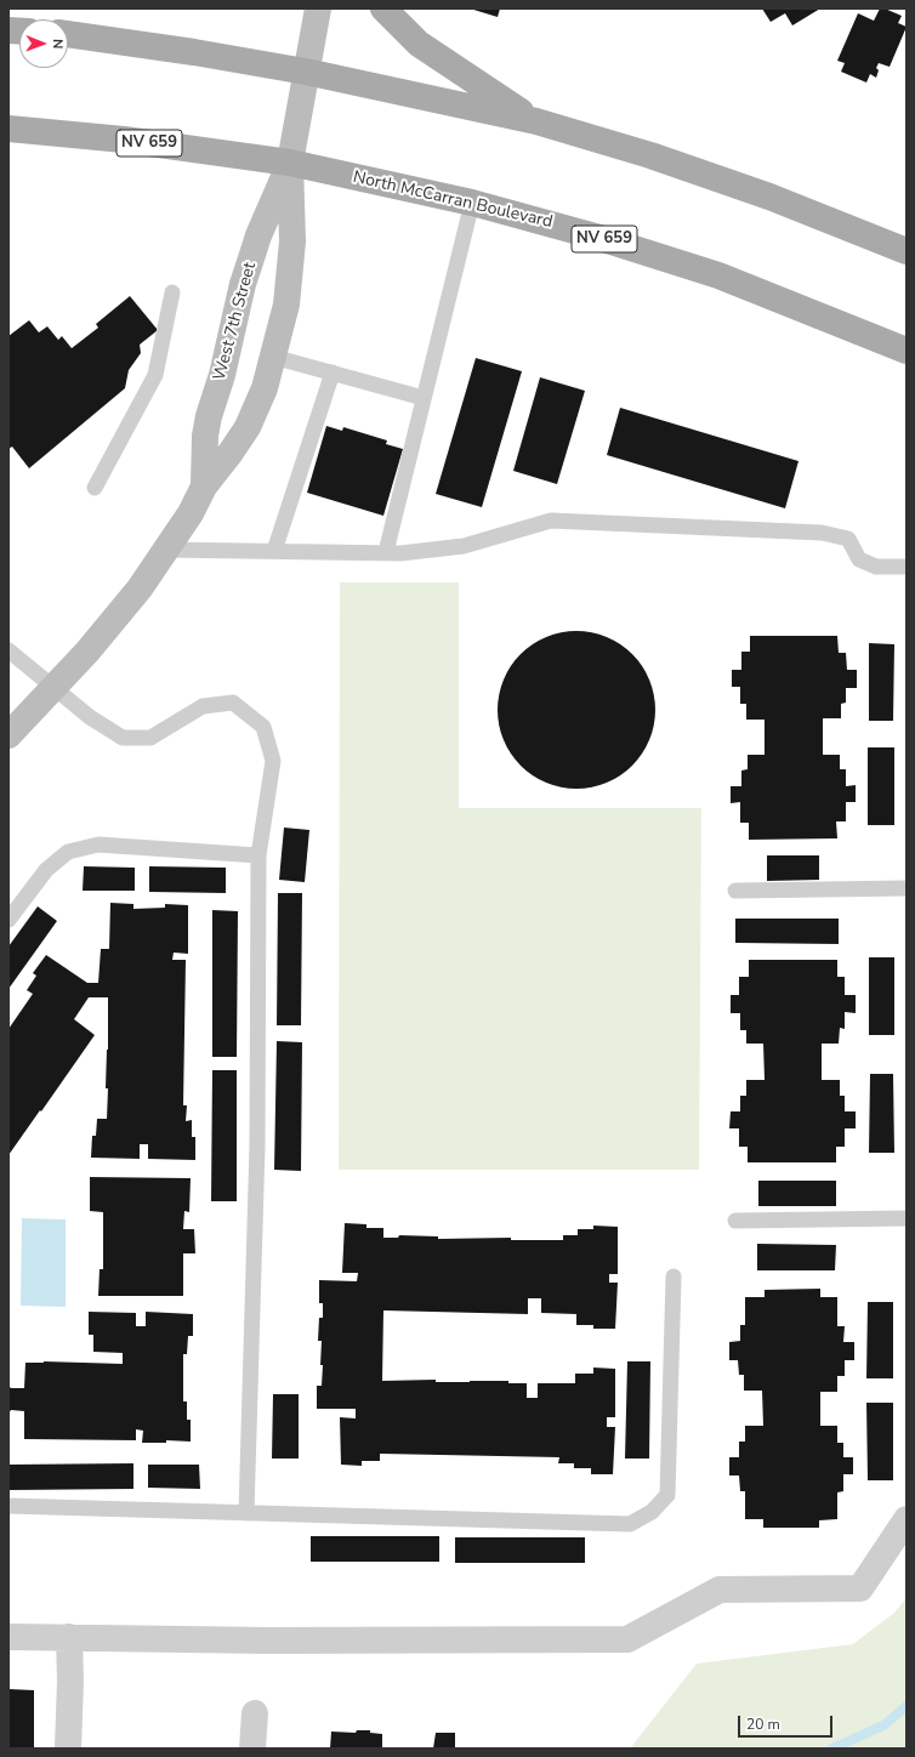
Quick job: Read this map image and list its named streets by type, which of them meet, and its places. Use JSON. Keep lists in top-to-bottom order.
{
  "streets": {
    "main road": ["NV 659", "North McCarran Boulevard", "West 7th Street"]
  },
  "crossings": [
    ["North McCarran Boulevard", "West 7th Street"]
  ],
  "scale_bar": "20 m",
  "north": "right"
}
